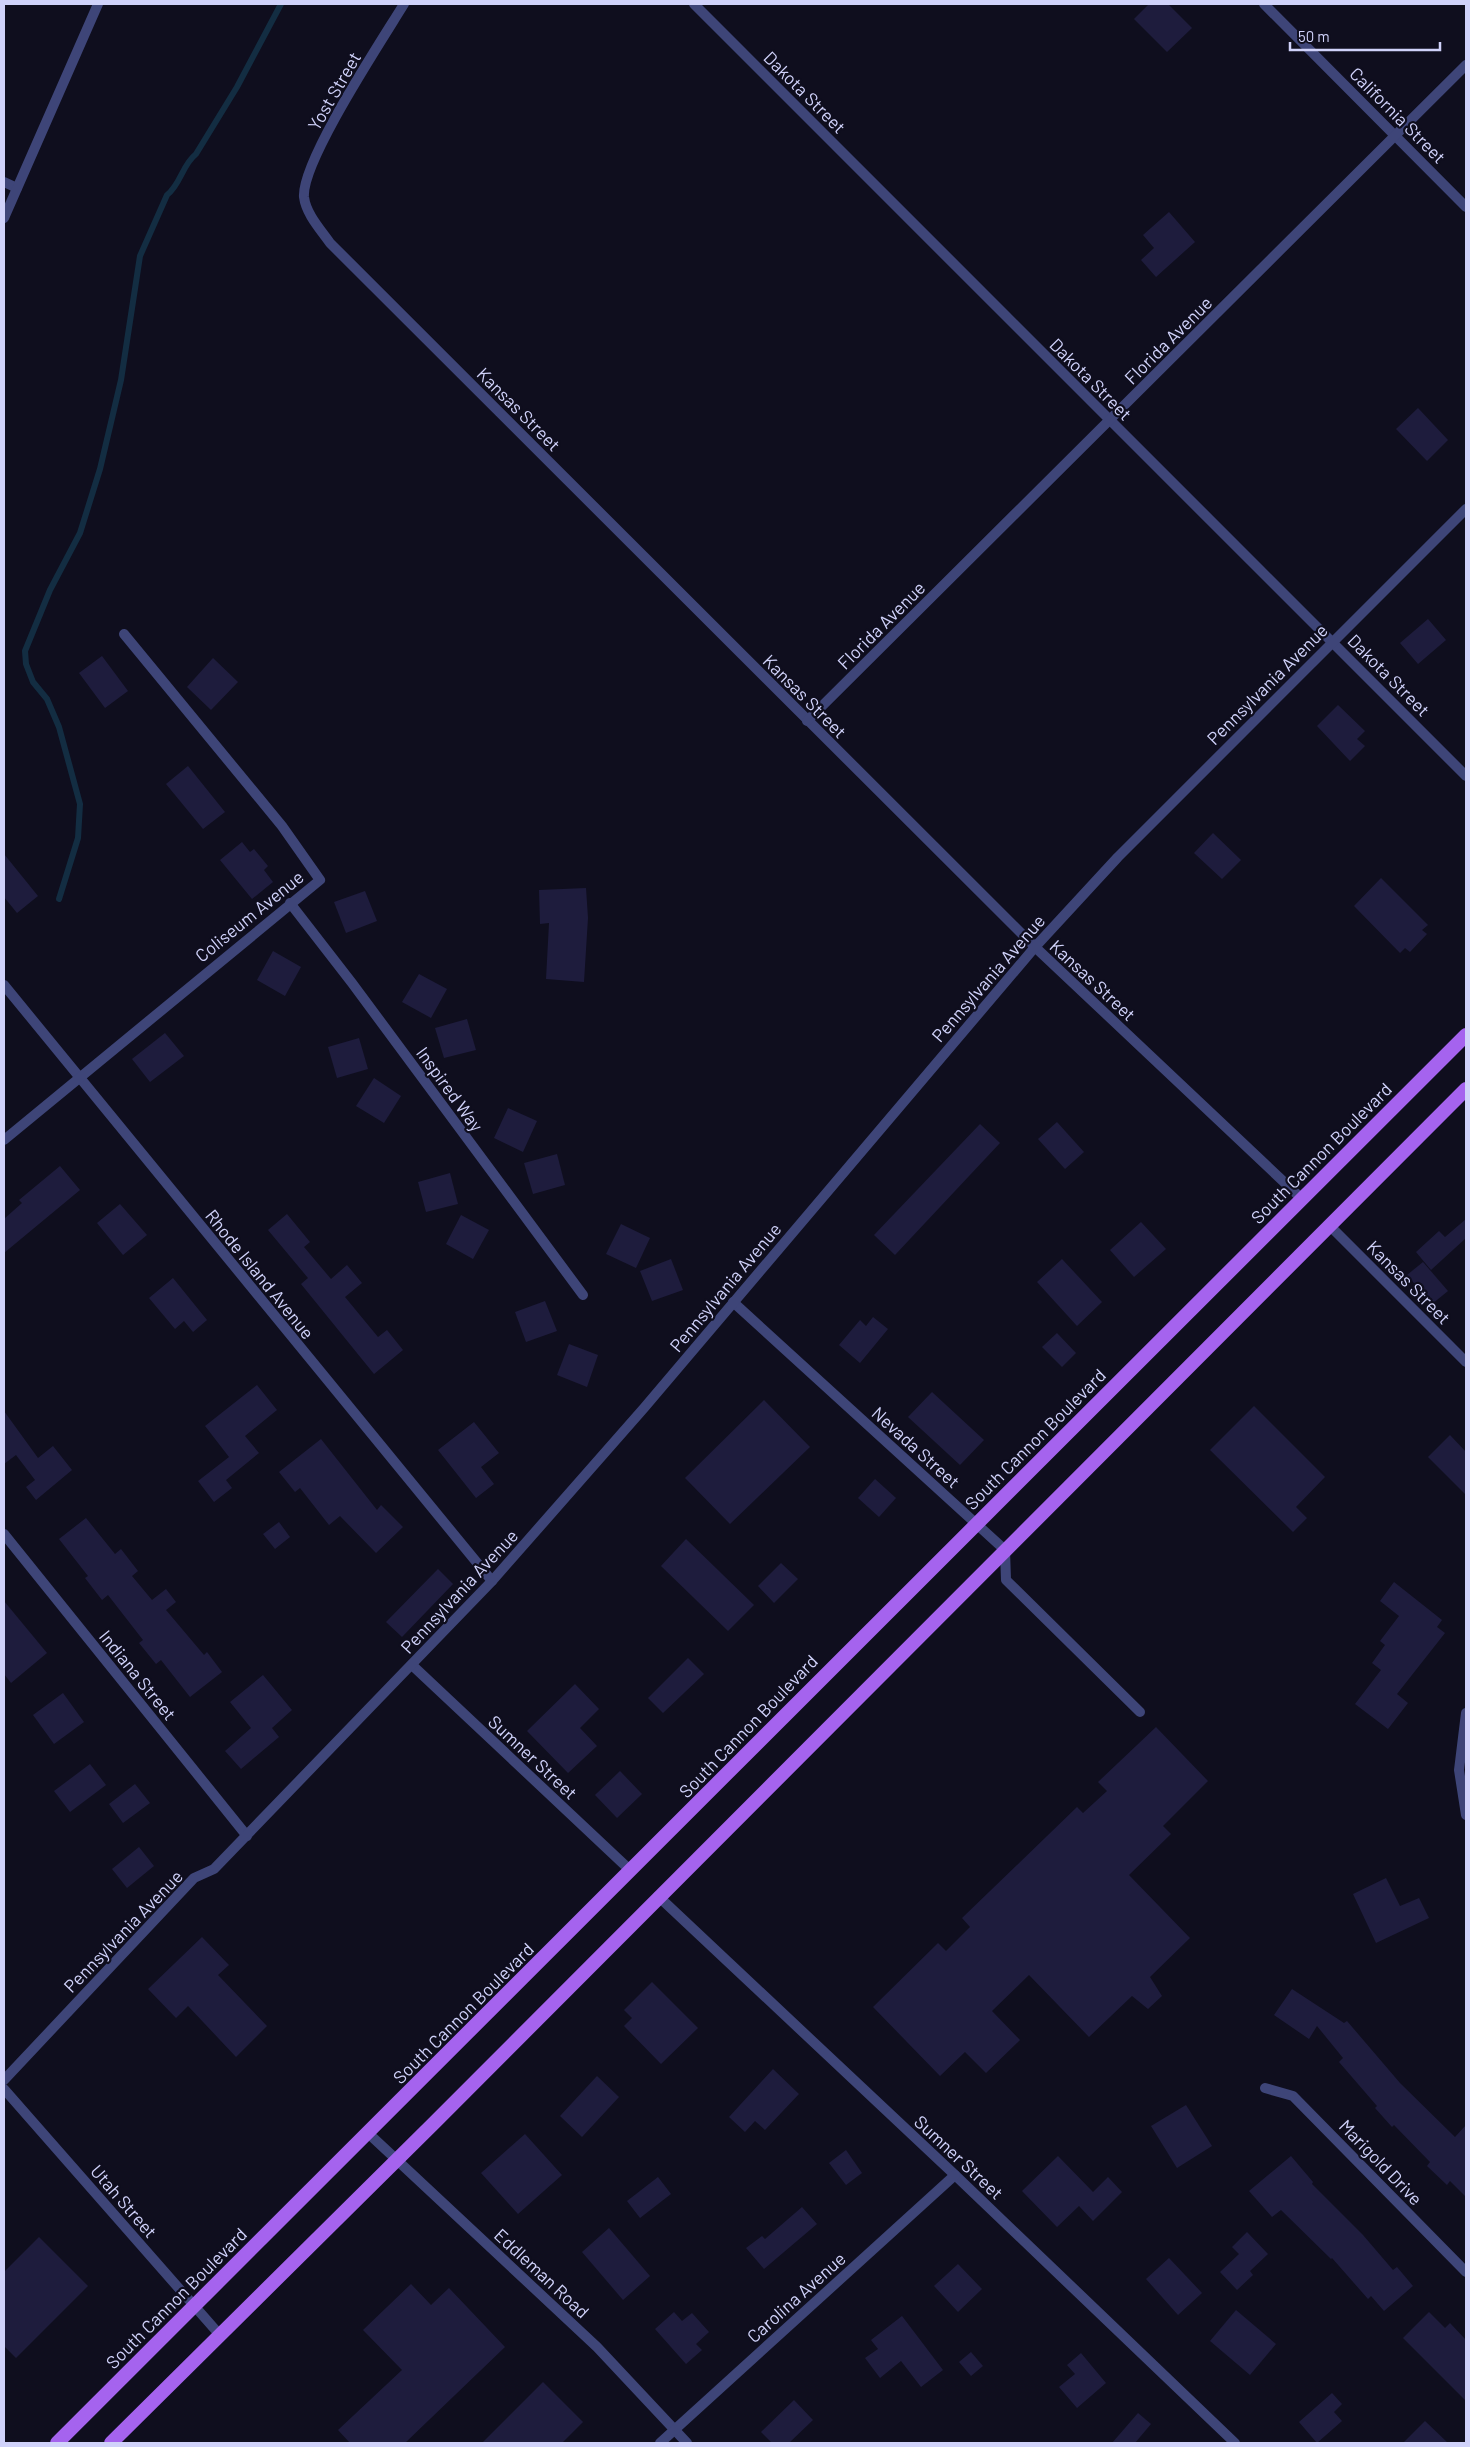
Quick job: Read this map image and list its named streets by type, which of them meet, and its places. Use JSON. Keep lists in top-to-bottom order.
{
  "streets": {
    "main road": ["South Cannon Boulevard"],
    "street": [
      "Yost Street",
      "Dakota Street",
      "California Street",
      "Florida Avenue",
      "Kansas Street",
      "Pennsylvania Avenue",
      "Coliseum Avenue",
      "Inspired Way",
      "Rhode Island Avenue",
      "Nevada Street",
      "Indiana Street",
      "Sumner Street",
      "Marigold Drive",
      "Utah Street",
      "Eddleman Road",
      "Carolina Avenue"
    ]
  },
  "crossings": [
    ["Yost Street", "Kansas Street"],
    ["Dakota Street", "Florida Avenue"],
    ["Dakota Street", "Pennsylvania Avenue"],
    ["California Street", "Florida Avenue"],
    ["Florida Avenue", "Kansas Street"],
    ["Kansas Street", "Pennsylvania Avenue"],
    ["Kansas Street", "South Cannon Boulevard"],
    ["Pennsylvania Avenue", "Rhode Island Avenue"],
    ["Pennsylvania Avenue", "Nevada Street"],
    ["Pennsylvania Avenue", "Indiana Street"],
    ["Pennsylvania Avenue", "Sumner Street"],
    ["Coliseum Avenue", "Inspired Way"],
    ["Coliseum Avenue", "Rhode Island Avenue"],
    ["South Cannon Boulevard", "Nevada Street"],
    ["South Cannon Boulevard", "Sumner Street"],
    ["South Cannon Boulevard", "Utah Street"],
    ["South Cannon Boulevard", "Eddleman Road"],
    ["Sumner Street", "Carolina Avenue"],
    ["Eddleman Road", "Carolina Avenue"]
  ],
  "scale_bar": "50 m"
}
